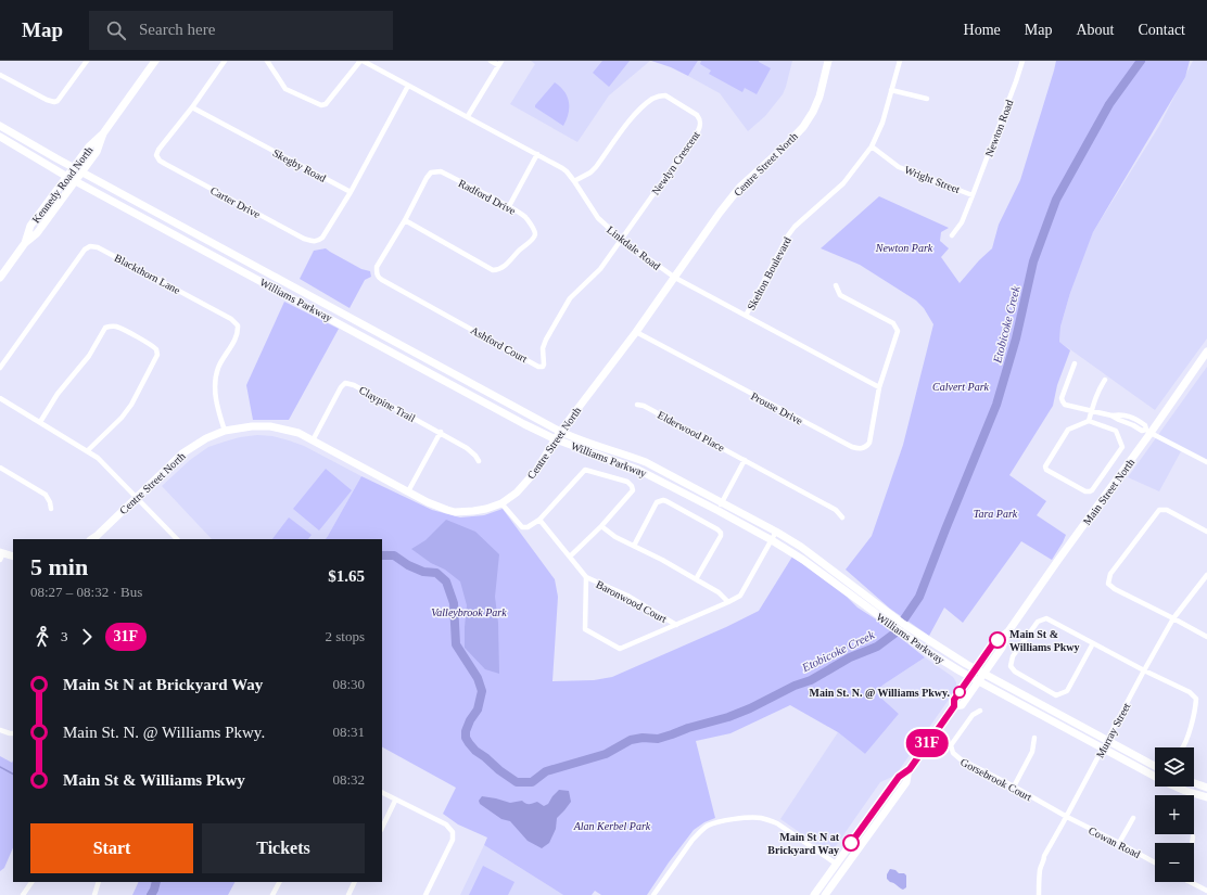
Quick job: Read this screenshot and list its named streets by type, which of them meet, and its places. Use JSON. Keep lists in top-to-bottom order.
{
  "streets": {
    "main road": [
      "Centre Street North",
      "Kennedy Road North",
      "Williams Parkway",
      "Main Street North"
    ],
    "street": [
      "Newton Road",
      "Newlyn Crescent",
      "Skegby Road",
      "Wright Street",
      "Radford Drive",
      "Carter Drive",
      "Linkdale Road",
      "Blackthorn Lane",
      "Skelton Boulevard",
      "Ashford Court",
      "Claypine Trail",
      "Prouse Drive",
      "Elderwood Place",
      "Baronwood Court",
      "Murray Street",
      "Gorsebrook Court",
      "Cowan Road"
    ]
  },
  "crossings": [
    ["Newton Road", "Wright Street"],
    ["Newlyn Crescent", "Linkdale Road"],
    ["Newlyn Crescent", "Ashford Court"],
    ["Centre Street North", "Linkdale Road"],
    ["Centre Street North", "Blackthorn Lane"],
    ["Centre Street North", "Williams Parkway"],
    ["Centre Street North", "Claypine Trail"],
    ["Centre Street North", "Prouse Drive"],
    ["Skegby Road", "Carter Drive"],
    ["Wright Street", "Skelton Boulevard"],
    ["Kennedy Road North", "Williams Parkway"],
    ["Radford Drive", "Ashford Court"],
    ["Linkdale Road", "Skelton Boulevard"],
    ["Linkdale Road", "Ashford Court"],
    ["Linkdale Road", "Prouse Drive"],
    ["Williams Parkway", "Main Street North"],
    ["Williams Parkway", "Baronwood Court"],
    ["Williams Parkway", "Murray Street"],
    ["Murray Street", "Gorsebrook Court"],
    ["Murray Street", "Cowan Road"],
    ["Gorsebrook Court", "Cowan Road"]
  ],
  "water": ["Etobicoke Creek"],
  "parks": [
    "Newton Park",
    "Calvert Park",
    "Tara Park",
    "Valleybrook Park",
    "Alan Kerbel Park"
  ],
  "places": ["Main St & Williams Pkwy", "Main St. N. @ Williams Pkwy.", "Main St N at Brickyard Way"],
  "lines": ["bus line 31F"],
  "page": {
    "header": "Map",
    "search": "Search here",
    "nav": [
      "Home",
      "Map",
      "About",
      "Contact"
    ],
    "on_map": "31F",
    "heading": ["5 min", "08:27 – 08:32 · Bus", "$1.65"],
    "legs": ["3", "31F", "2 stops"],
    "list": [
      {
        "name": "Main St N at Brickyard Way",
        "value": "08:30"
      },
      {
        "name": "Main St. N. @ Williams Pkwy.",
        "value": "08:31"
      },
      {
        "name": "Main St & Williams Pkwy",
        "value": "08:32"
      }
    ],
    "map_buttons": ["+", "−"],
    "buttons": ["Start", "Tickets"]
  }
}
